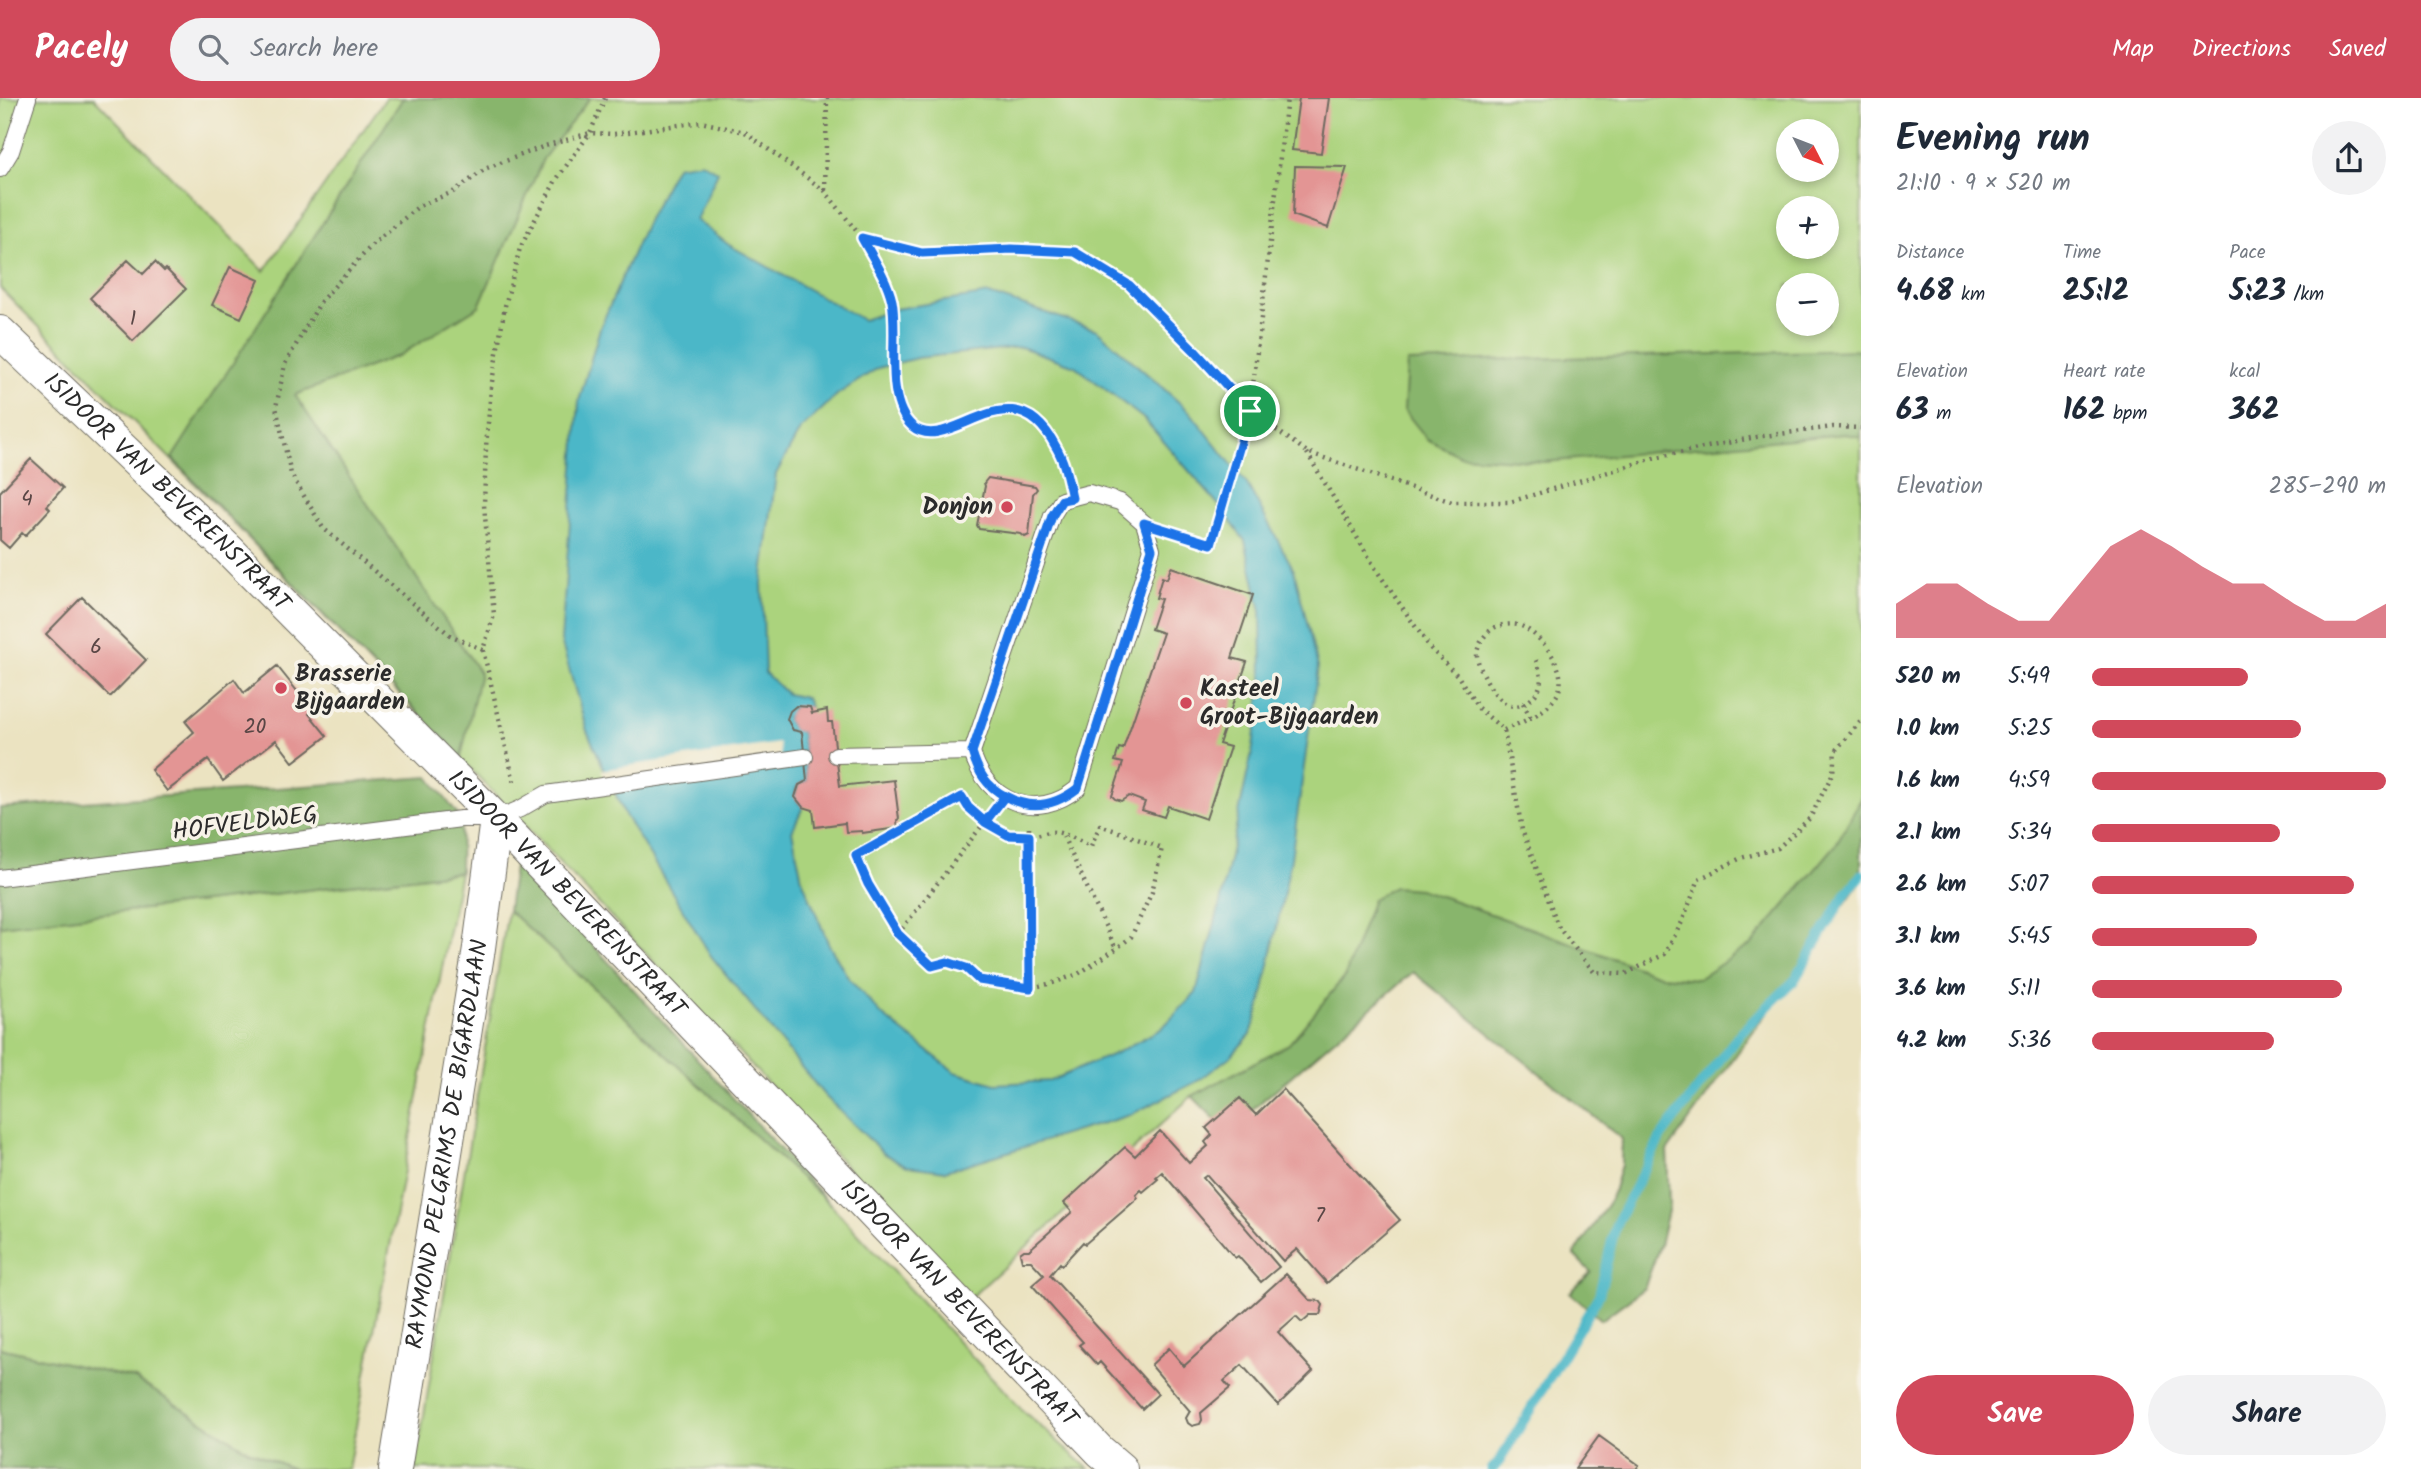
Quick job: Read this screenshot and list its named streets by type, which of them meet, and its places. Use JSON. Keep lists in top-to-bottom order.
{
  "streets": {
    "street": ["ISIDOOR VAN BEVERENSTRAAT", "RAYMOND PELGRIMS DE BIGARDLAAN"],
    "lane": ["HOFVELDWEG"]
  },
  "crossings": [
    ["ISIDOOR VAN BEVERENSTRAAT", "HOFVELDWEG"],
    ["ISIDOOR VAN BEVERENSTRAAT", "RAYMOND PELGRIMS DE BIGARDLAAN"],
    ["HOFVELDWEG", "RAYMOND PELGRIMS DE BIGARDLAAN"]
  ],
  "places": ["Donjon", "Brasserie Bijgaarden", "Kasteel Groot-Bijgaarden"],
  "house_numbers": [
    "1",
    "4",
    "6",
    "20",
    "7"
  ],
  "north": "bottom right",
  "page": {
    "header": "Pacely",
    "search": "Search here",
    "nav": ["Map", "Directions", "Saved"],
    "heading": ["Evening run", "21:10 · 9 × 520 m"],
    "map_buttons": ["+", "−"],
    "stats": [
      ["Distance", "4.68 km"],
      ["Time", "25:12"],
      ["Pace", "5:23 /km"],
      ["Elevation", "63 m"],
      ["Heart rate", "162 bpm"],
      ["kcal", "362"]
    ],
    "chart": ["Elevation", "285–290 m"],
    "list": [
      {
        "name": "520 m",
        "note": "5:49"
      },
      {
        "name": "1.0 km",
        "note": "5:25"
      },
      {
        "name": "1.6 km",
        "note": "4:59"
      },
      {
        "name": "2.1 km",
        "note": "5:34"
      },
      {
        "name": "2.6 km",
        "note": "5:07"
      },
      {
        "name": "3.1 km",
        "note": "5:45"
      },
      {
        "name": "3.6 km",
        "note": "5:11"
      },
      {
        "name": "4.2 km",
        "note": "5:36"
      }
    ],
    "buttons": ["Save", "Share"]
  }
}
